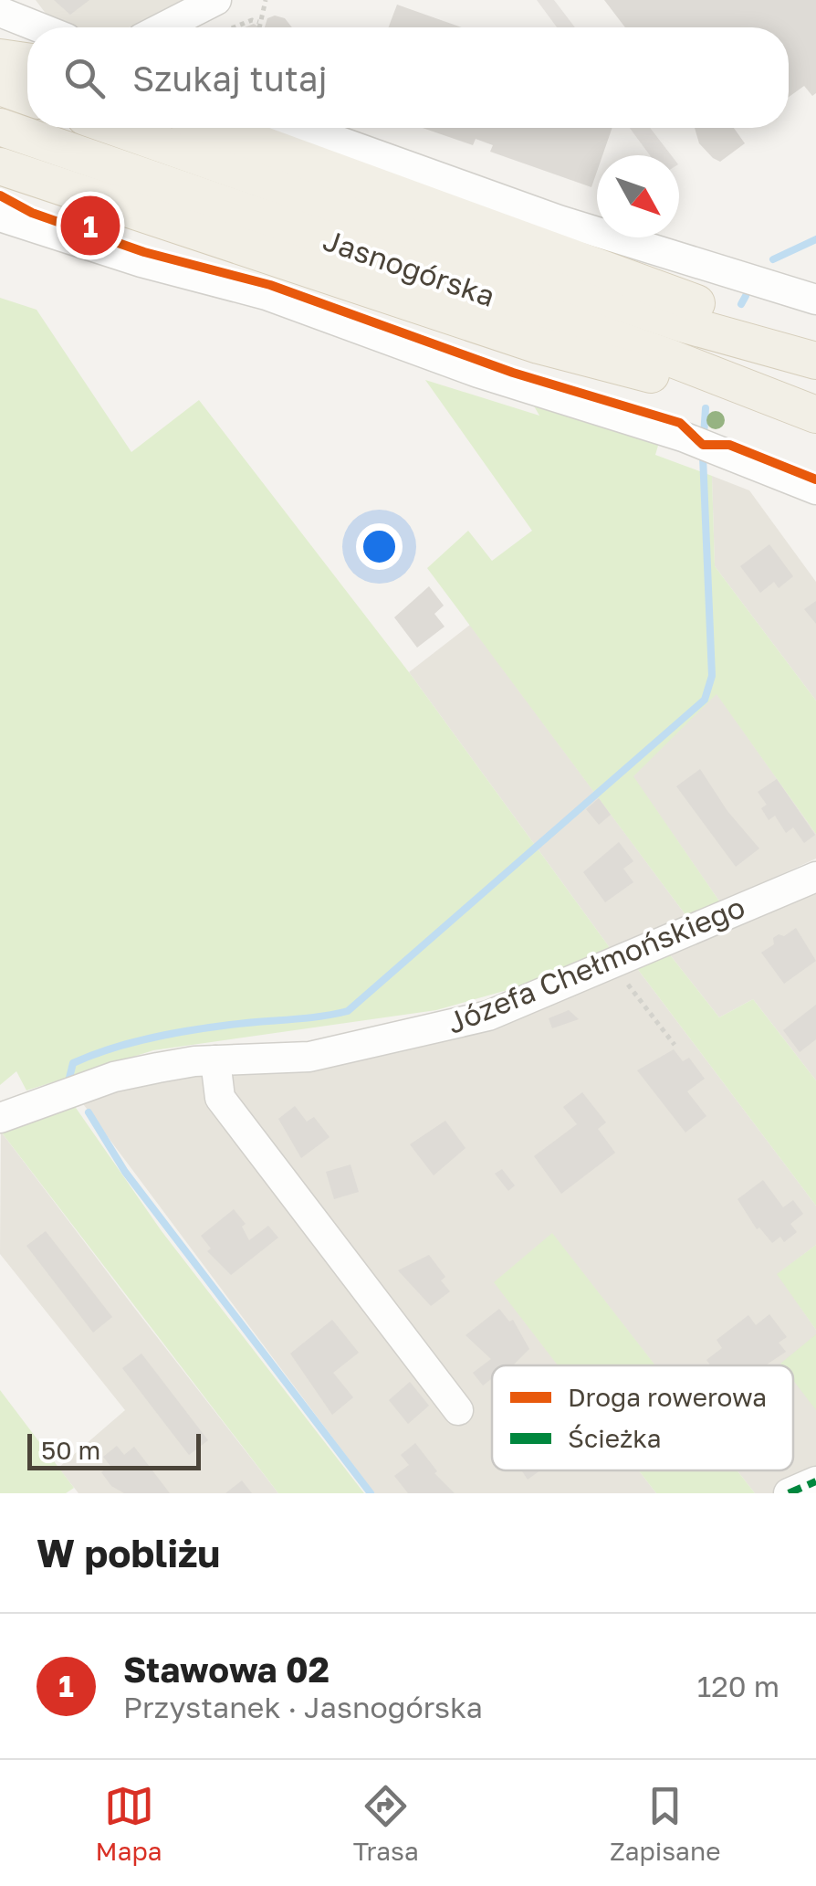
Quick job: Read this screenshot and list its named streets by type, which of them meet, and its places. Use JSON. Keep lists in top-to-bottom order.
{
  "streets": {
    "main road": ["Jasnogórska"],
    "street": ["Józefa Chełmońskiego"]
  },
  "legend": ["Droga rowerowa", "Ścieżka"],
  "scale_bar": "50 m",
  "north": "bottom right",
  "page": {
    "search": "Szukaj tutaj",
    "pins": "1",
    "scale": "50 m",
    "heading": "W pobliżu",
    "list": [
      {
        "mark": "1",
        "name": "Stawowa 02",
        "note": "Przystanek · Jasnogórska",
        "value": "120 m"
      }
    ],
    "nav": ["Mapa", "Trasa", "Zapisane"]
  }
}
